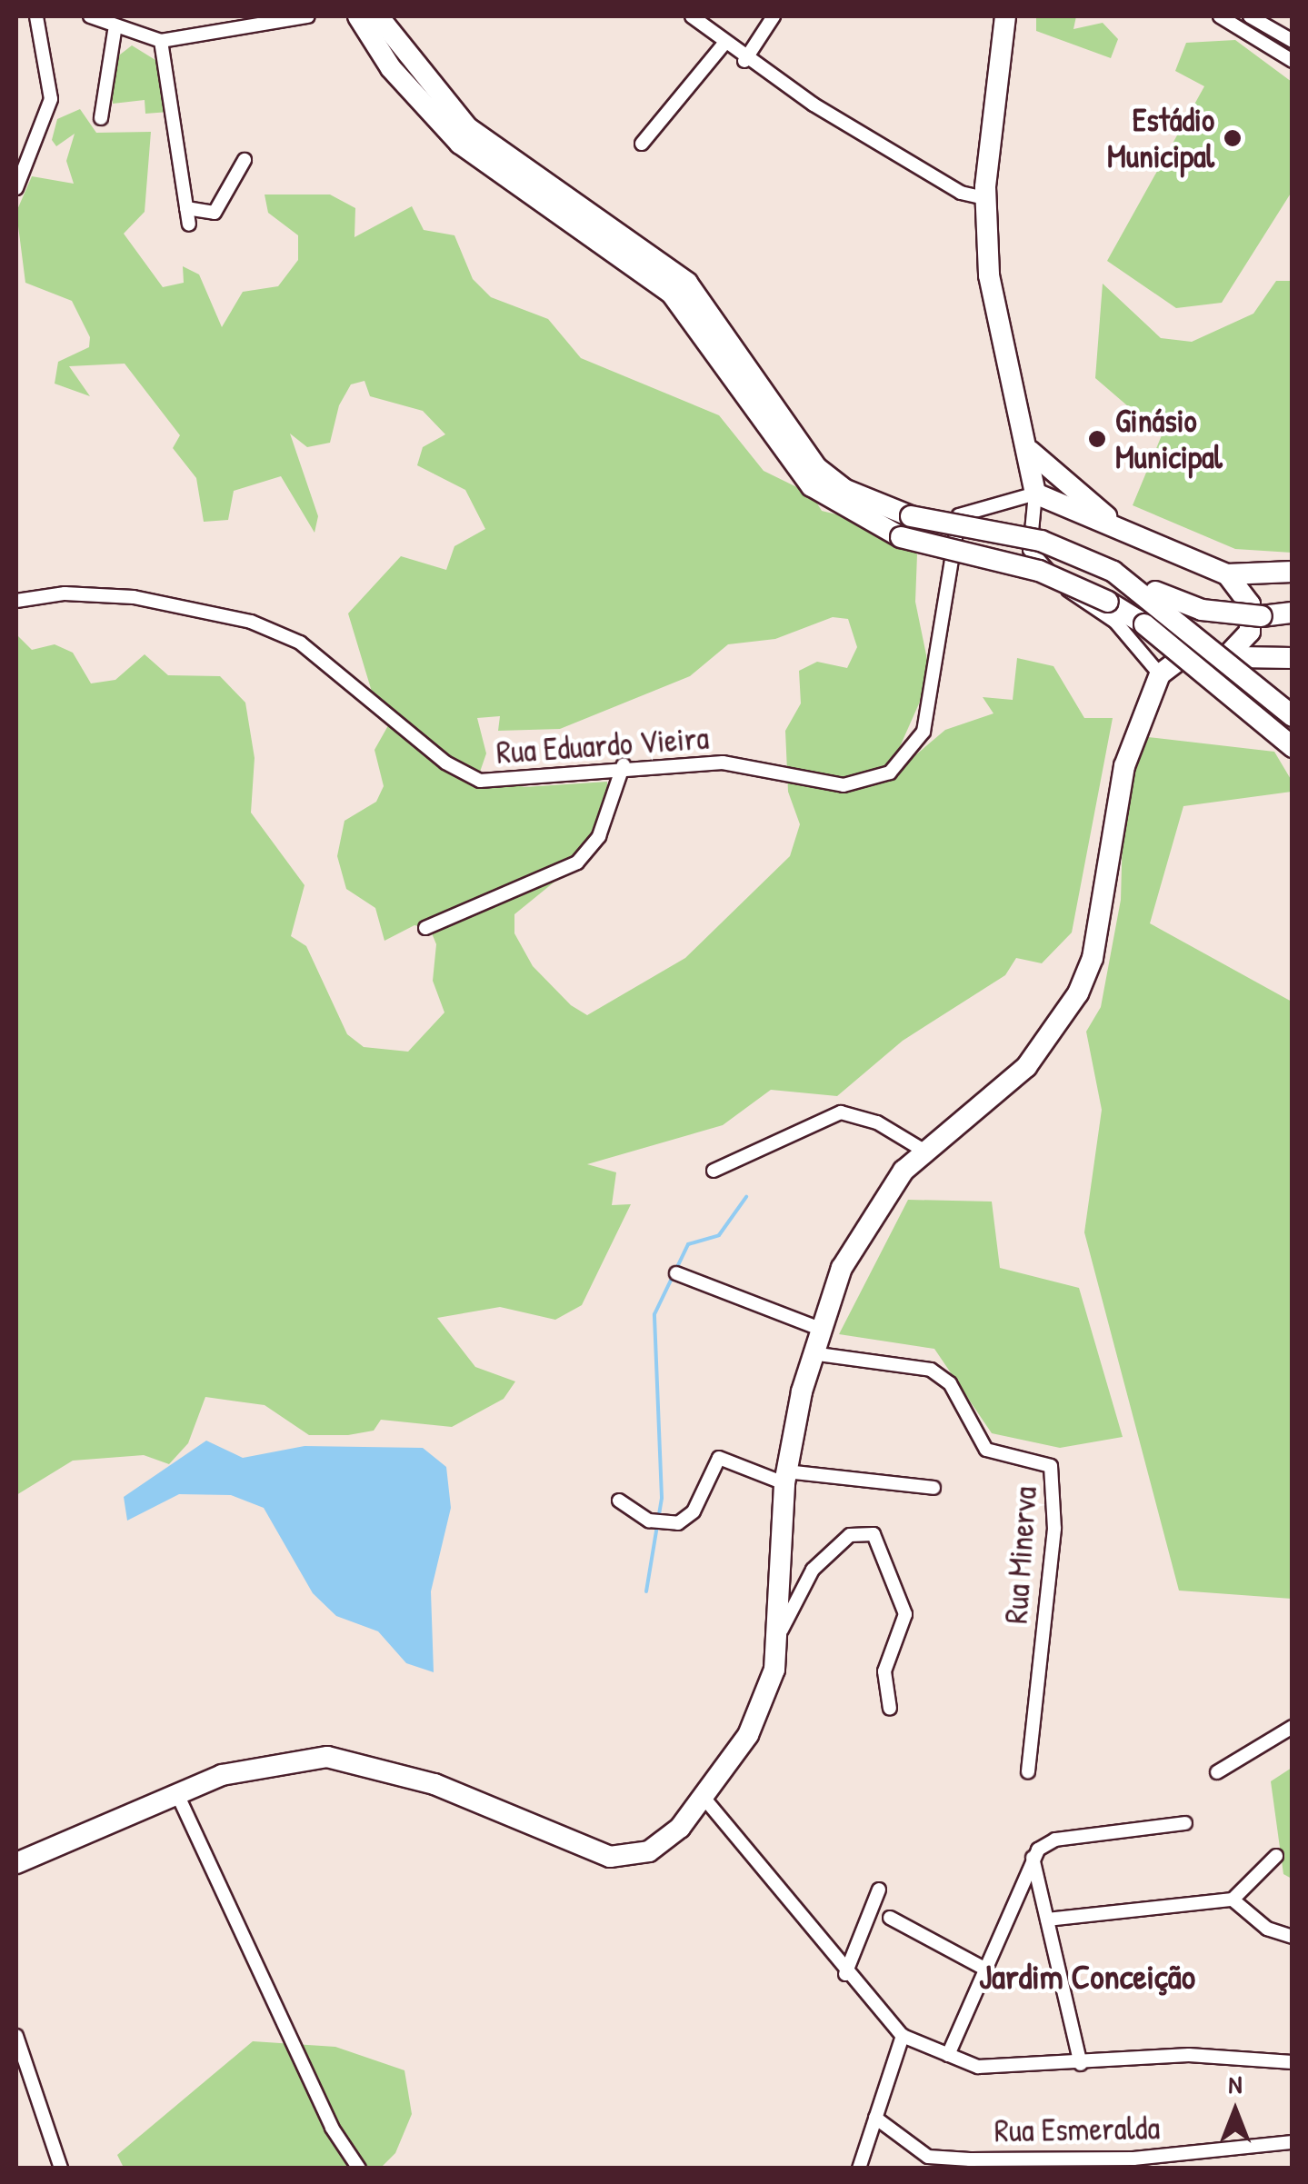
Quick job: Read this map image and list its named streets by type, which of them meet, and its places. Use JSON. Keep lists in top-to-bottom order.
{
  "streets": {
    "street": ["Rua Eduardo Vieira", "Rua Minerva", "Rua Esmeralda"]
  },
  "districts": ["Jardim Conceição"],
  "places": ["Estádio Municipal", "Ginásio Municipal"],
  "north": "top"
}
